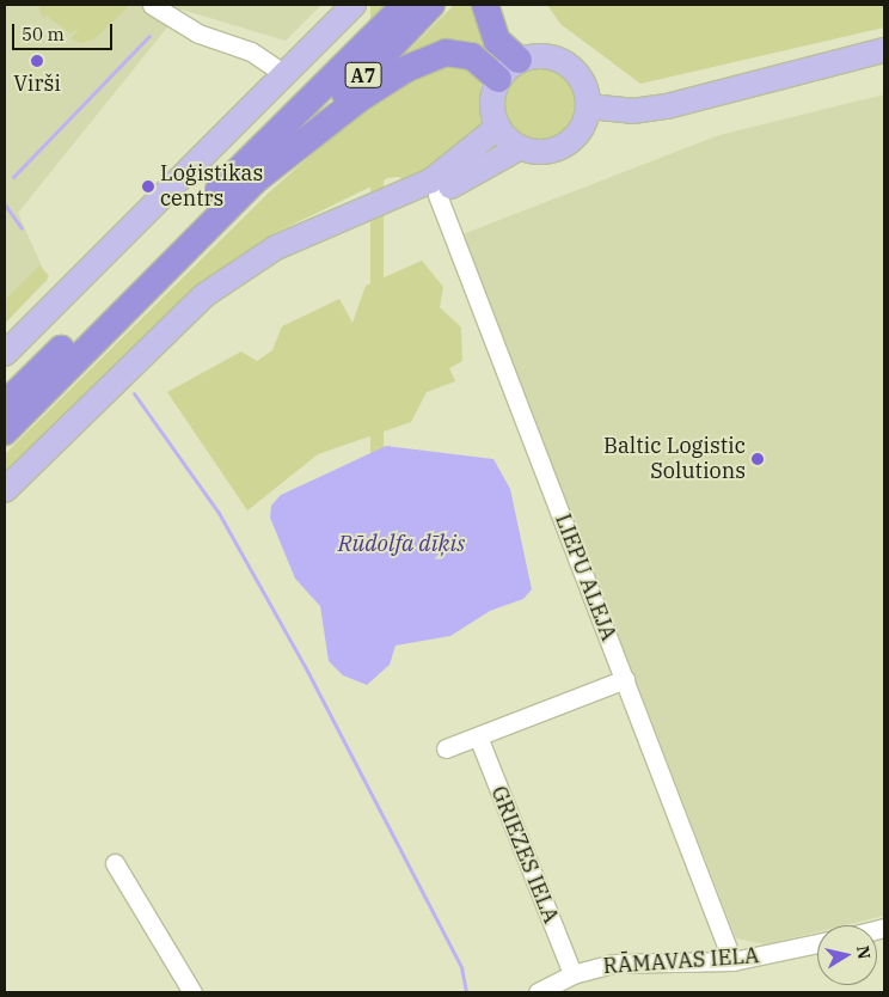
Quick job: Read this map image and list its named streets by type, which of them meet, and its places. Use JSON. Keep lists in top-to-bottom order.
{
  "streets": {
    "highway": ["A7"],
    "street": ["LIEPU ALEJA", "GRIEZES IELA", "RĀMAVAS IELA"]
  },
  "crossings": [
    ["LIEPU ALEJA", "RĀMAVAS IELA"],
    ["GRIEZES IELA", "RĀMAVAS IELA"]
  ],
  "water": ["Rūdolfa dīķis"],
  "places": ["Virši", "Loģistikas centrs", "Baltic Logistic Solutions"],
  "scale_bar": "50 m",
  "north": "right"
}
